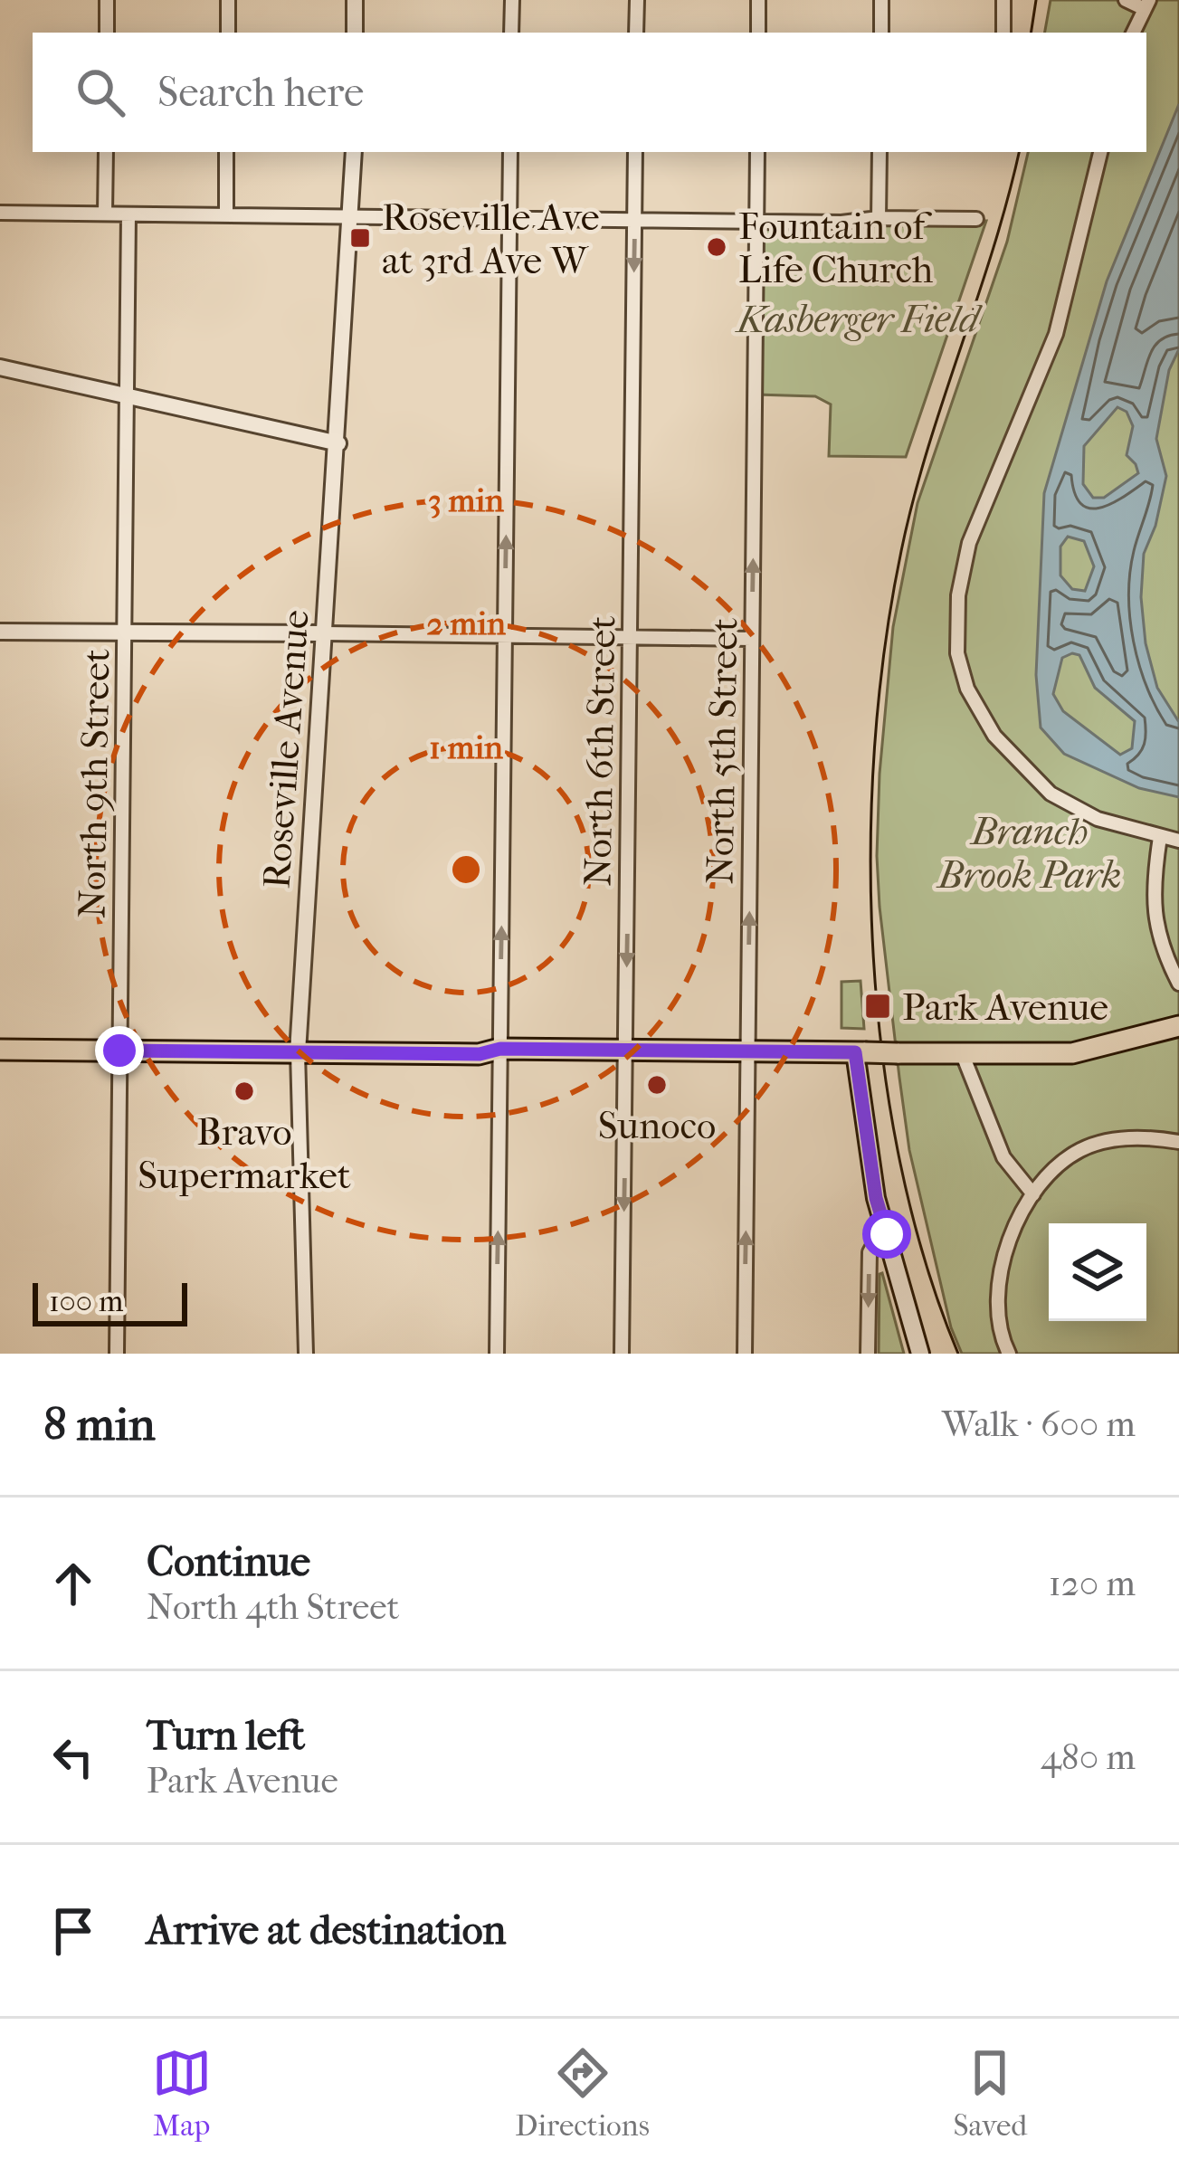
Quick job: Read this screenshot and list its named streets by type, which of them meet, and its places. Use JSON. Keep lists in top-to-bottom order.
{
  "streets": {
    "street": [
      "Roseville Avenue",
      "North 6th Street",
      "North 5th Street",
      "North 9th Street"
    ]
  },
  "one_way": ["North 6th Street", "North 5th Street"],
  "parks": ["Kasberger Field", "Branch Brook Park"],
  "places": {
    "transit": ["Roseville Ave at 3rd Ave W", "Park Avenue"],
    "other": ["Fountain of Life Church", "Sunoco", "Bravo Supermarket"]
  },
  "scale_bar": "100 m",
  "page": {
    "search": "Search here",
    "scale": "100 m",
    "heading": ["8 min", "Walk · 600 m"],
    "list": [
      ["Continue", "North 4th Street", "120 m"],
      ["Turn left", "Park Avenue", "480 m"],
      "Arrive at destination"
    ],
    "nav": ["Map", "Directions", "Saved"]
  },
  "rings": ["3 min", "2 min", "1 min"]
}
